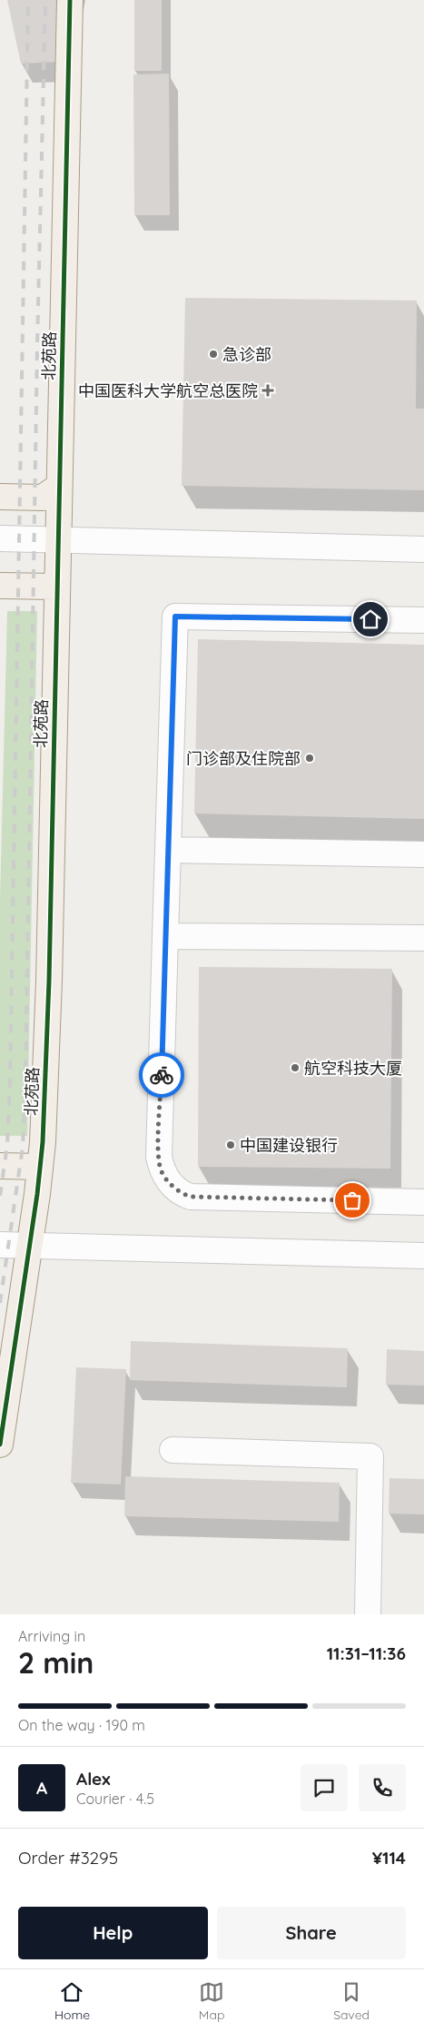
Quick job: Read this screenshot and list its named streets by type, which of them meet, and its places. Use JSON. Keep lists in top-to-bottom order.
{
  "streets": {
    "main road": ["北苑路"]
  },
  "places": {
    "other": [
      "急诊部",
      "门诊部及住院部",
      "航空科技大厦",
      "中国建设银行"
    ],
    "health": ["中国医科大学航空总医院"]
  },
  "page": {
    "heading": ["2 min", "Arriving in", "11:31–11:36"],
    "panel": [
      "Alex",
      "Courier · 4.5",
      "Order #3295",
      "¥114"
    ],
    "bar": "On the way · 190 m",
    "round": "A",
    "buttons": ["Help", "Share"],
    "tabs": ["Home", "Map", "Saved"]
  }
}
